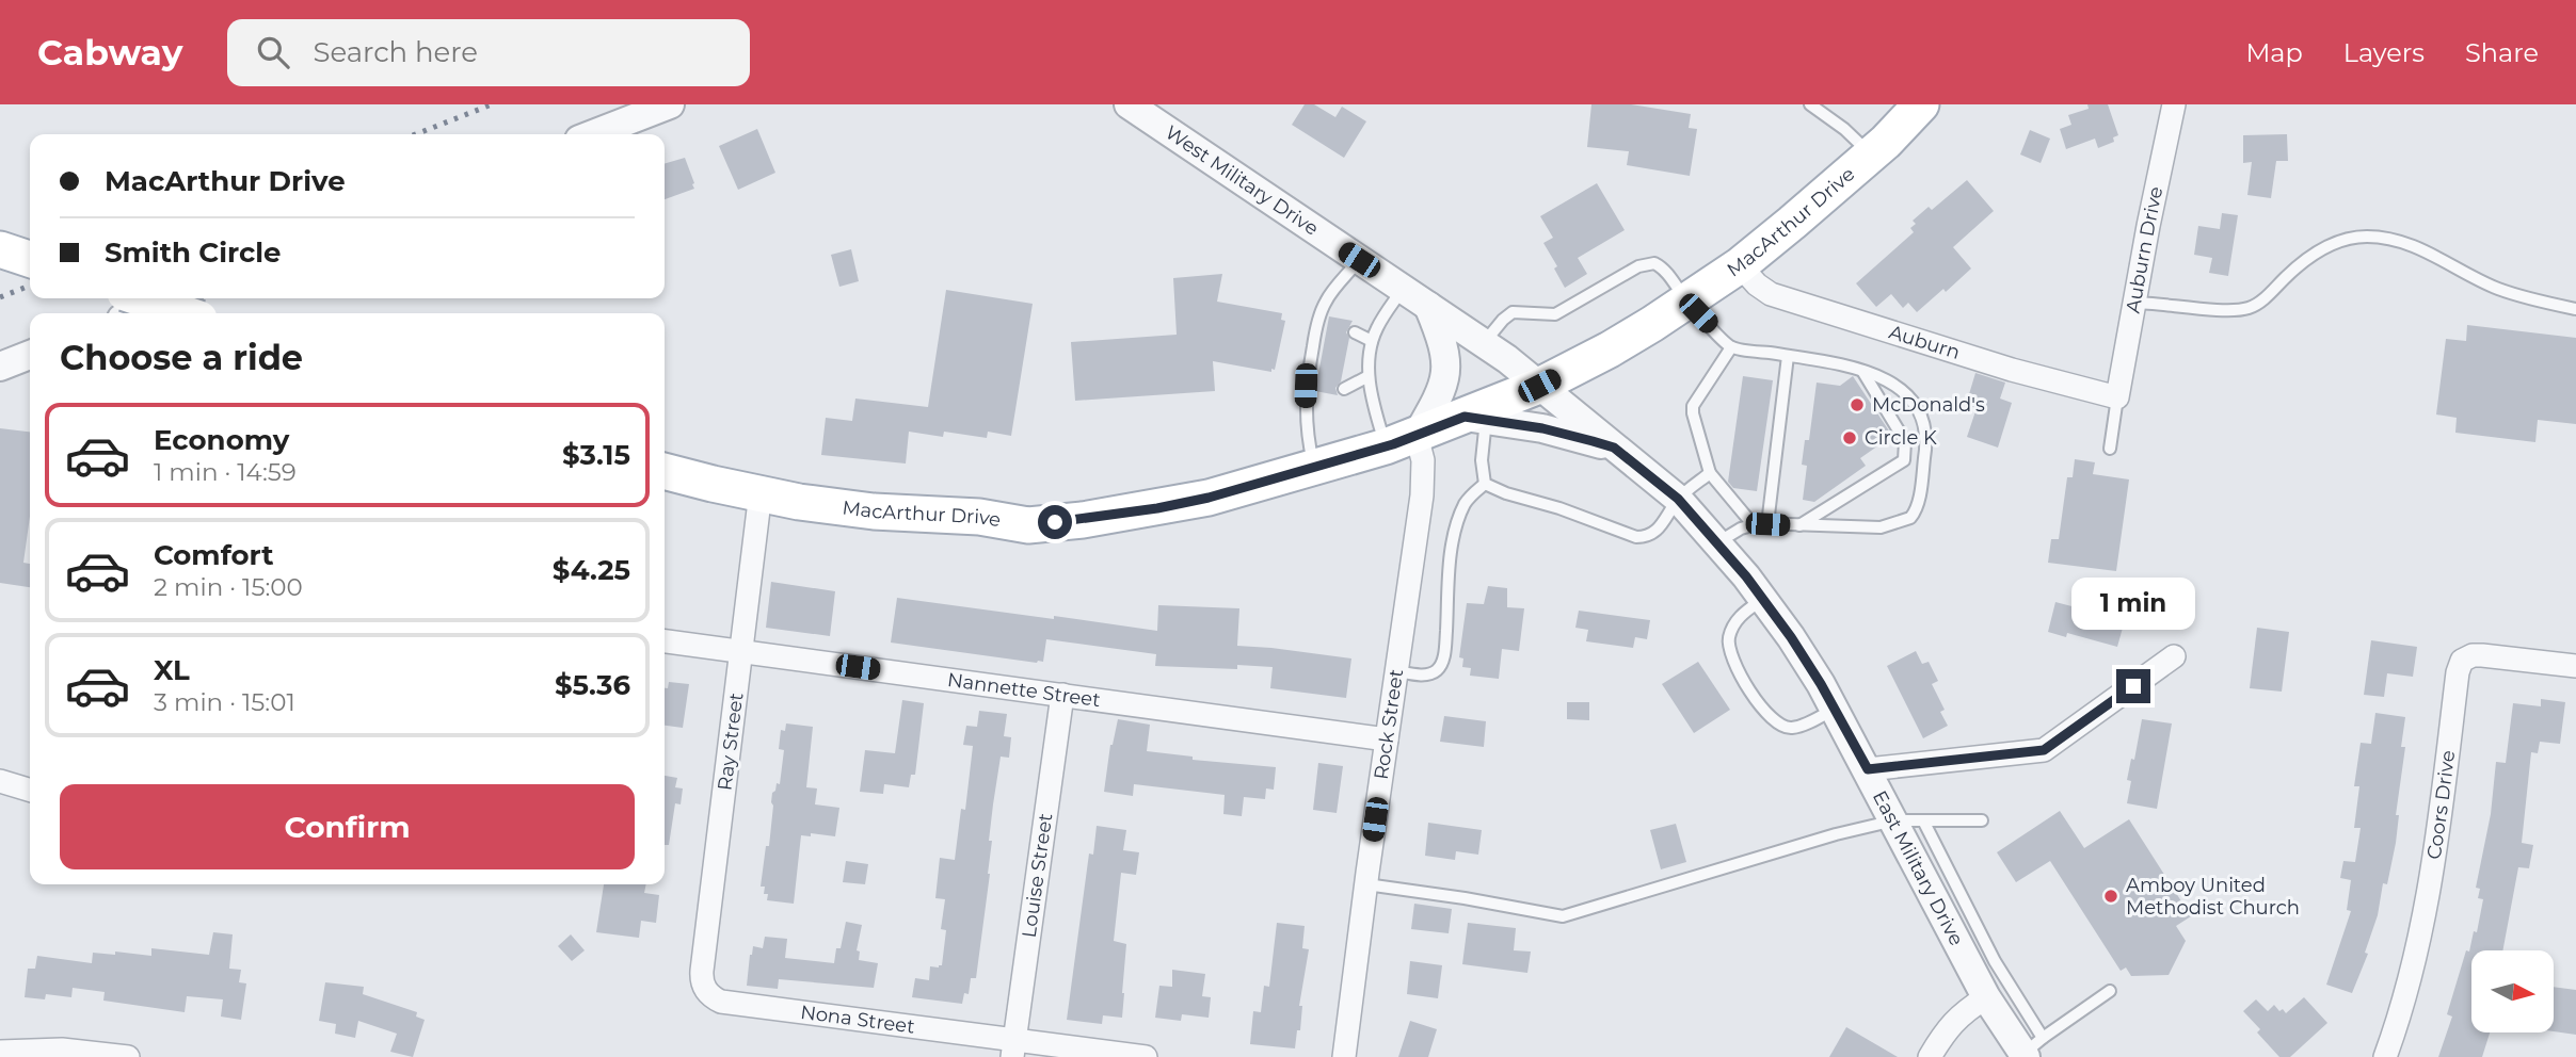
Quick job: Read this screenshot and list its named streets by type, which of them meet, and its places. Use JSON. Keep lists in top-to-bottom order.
{
  "streets": {
    "main road": ["MacArthur Drive"],
    "street": [
      "West Military Drive",
      "Auburn Drive",
      "Auburn",
      "Nannette Street",
      "Rock Street",
      "Ray Street",
      "Coors Drive",
      "East Military Drive",
      "Louise Street",
      "Nona Street"
    ]
  },
  "crossings": [
    ["West Military Drive", "MacArthur Drive"],
    ["West Military Drive", "East Military Drive"],
    ["MacArthur Drive", "Auburn"],
    ["MacArthur Drive", "Rock Street"],
    ["MacArthur Drive", "Ray Street"],
    ["MacArthur Drive", "East Military Drive"],
    ["Auburn Drive", "Auburn"],
    ["Nannette Street", "Rock Street"],
    ["Nannette Street", "Ray Street"],
    ["Nannette Street", "Louise Street"],
    ["Ray Street", "Nona Street"],
    ["Louise Street", "Nona Street"]
  ],
  "places": ["McDonald's", "Circle K", "Amboy United Methodist Church"],
  "north": "right",
  "page": {
    "header": "Cabway",
    "search": "Search here",
    "nav": ["Map", "Layers", "Share"],
    "banner": ["MacArthur Drive", "Smith Circle"],
    "heading": "Choose a ride",
    "list": [
      {
        "name": "Economy",
        "note": "1 min · 14:59",
        "value": "$3.15"
      },
      {
        "name": "Comfort",
        "note": "2 min · 15:00",
        "value": "$4.25"
      },
      {
        "name": "XL",
        "note": "3 min · 15:01",
        "value": "$5.36"
      }
    ],
    "bubble": "1 min",
    "buttons": "Confirm"
  }
}
